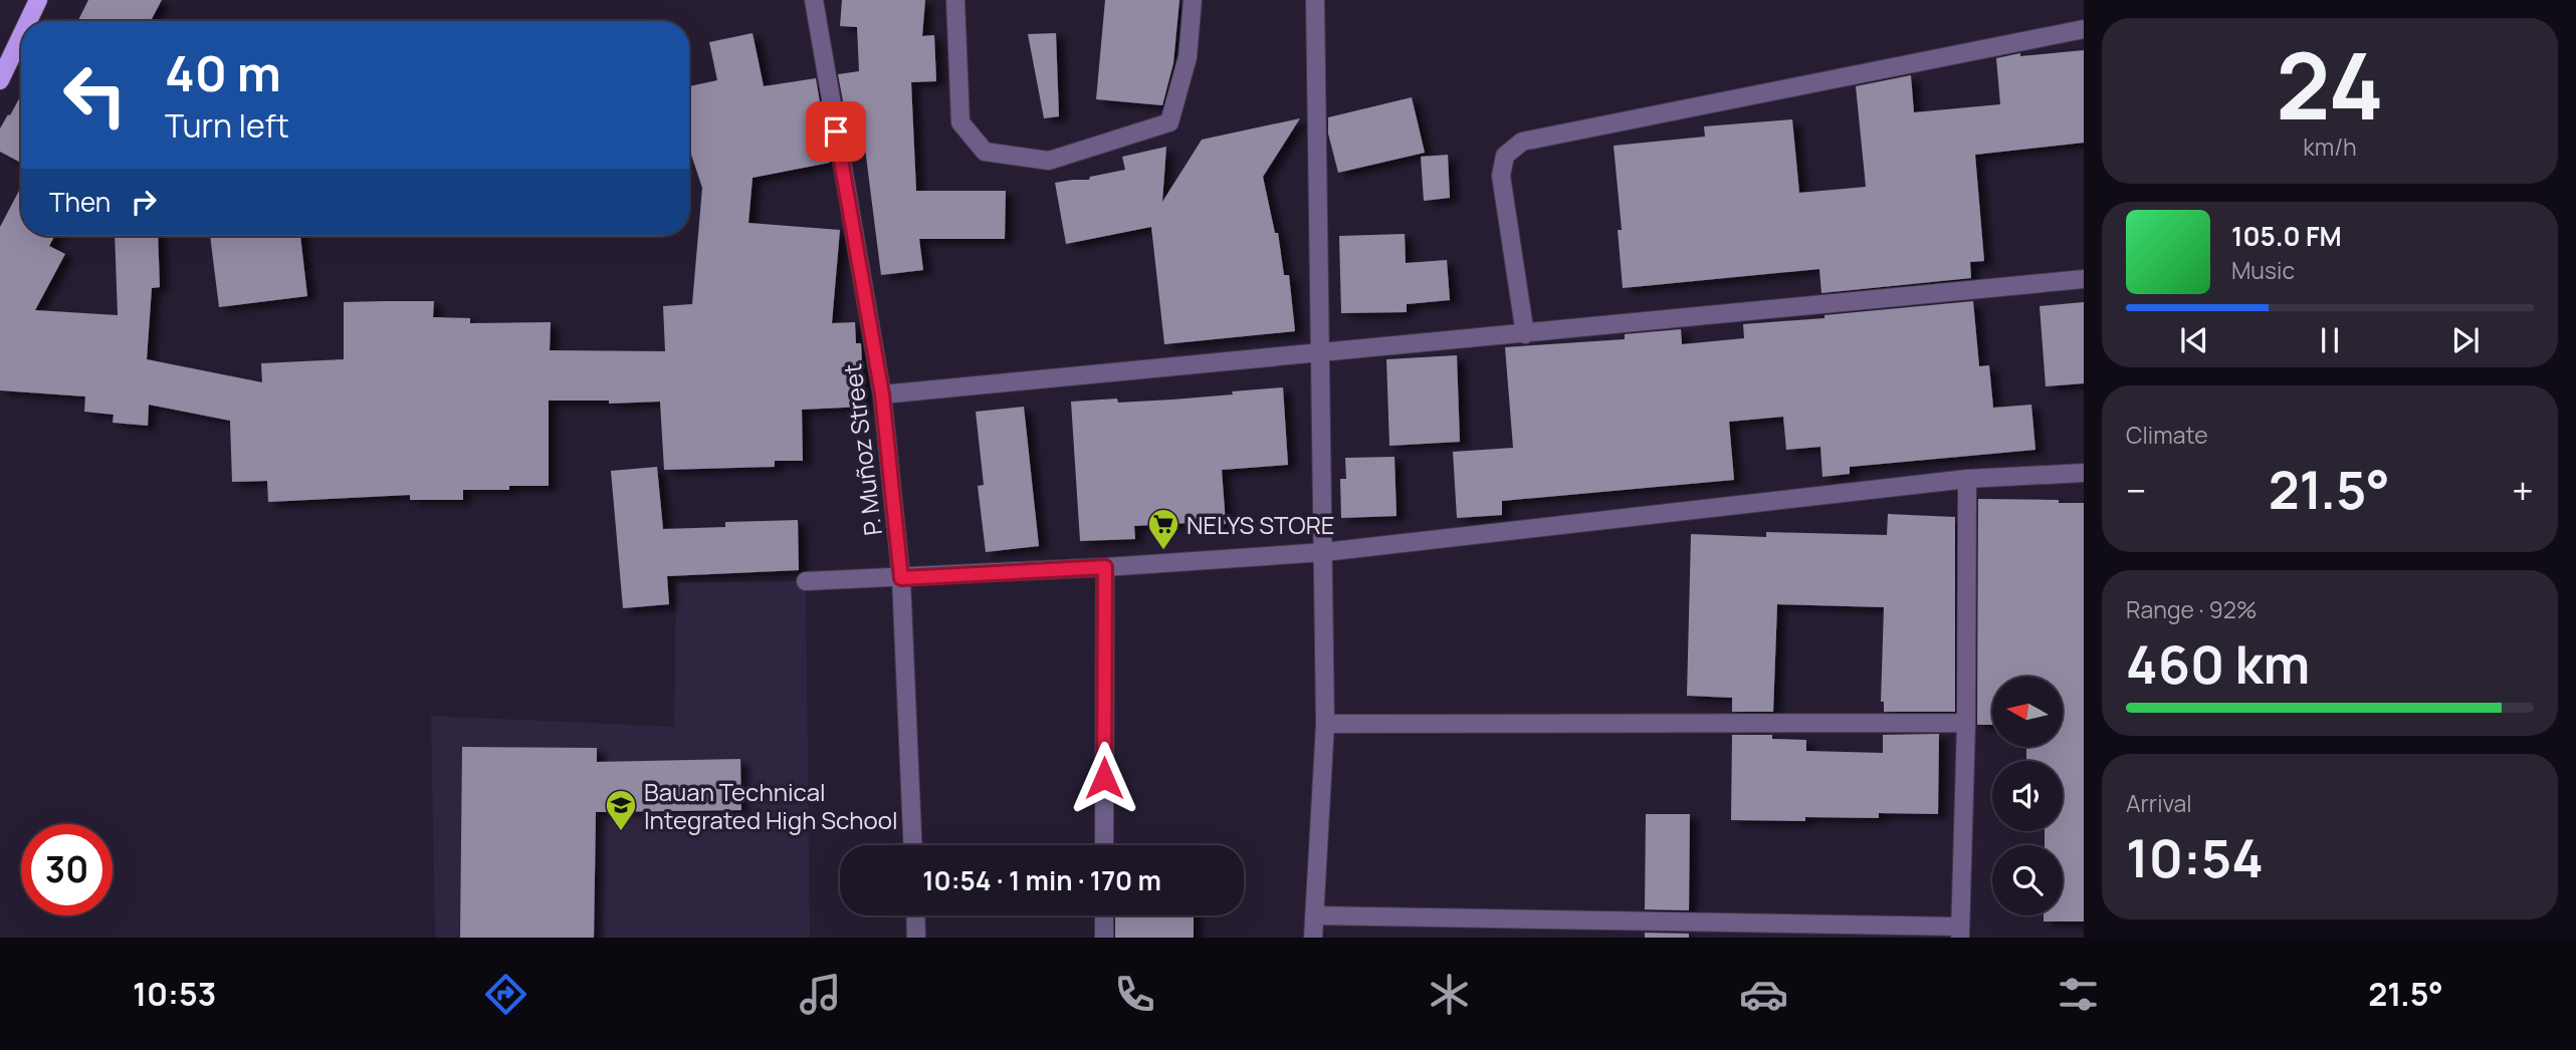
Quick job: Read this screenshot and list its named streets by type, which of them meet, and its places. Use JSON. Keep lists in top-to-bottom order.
{
  "streets": {
    "street": ["P. Muñoz Street"]
  },
  "places": {
    "supermarket": ["NELYS STORE"],
    "school or university": ["Bauan Technical Integrated High School"]
  },
  "north": "left",
  "page": {
    "tile": [
      ["24", "km/h"],
      "Climate",
      ["Range · 92%", "460 km"],
      ["Arrival", "10:54"]
    ],
    "turn": ["40 m", "Turn left"],
    "then": "Then",
    "song": ["105.0 FM", "Music"],
    "heat": ["−", "21.5°", "+"],
    "limit": "30",
    "trip": "10:54 · 1 min · 170 m",
    "tabs": ["10:53", "21.5°"]
  }
}
